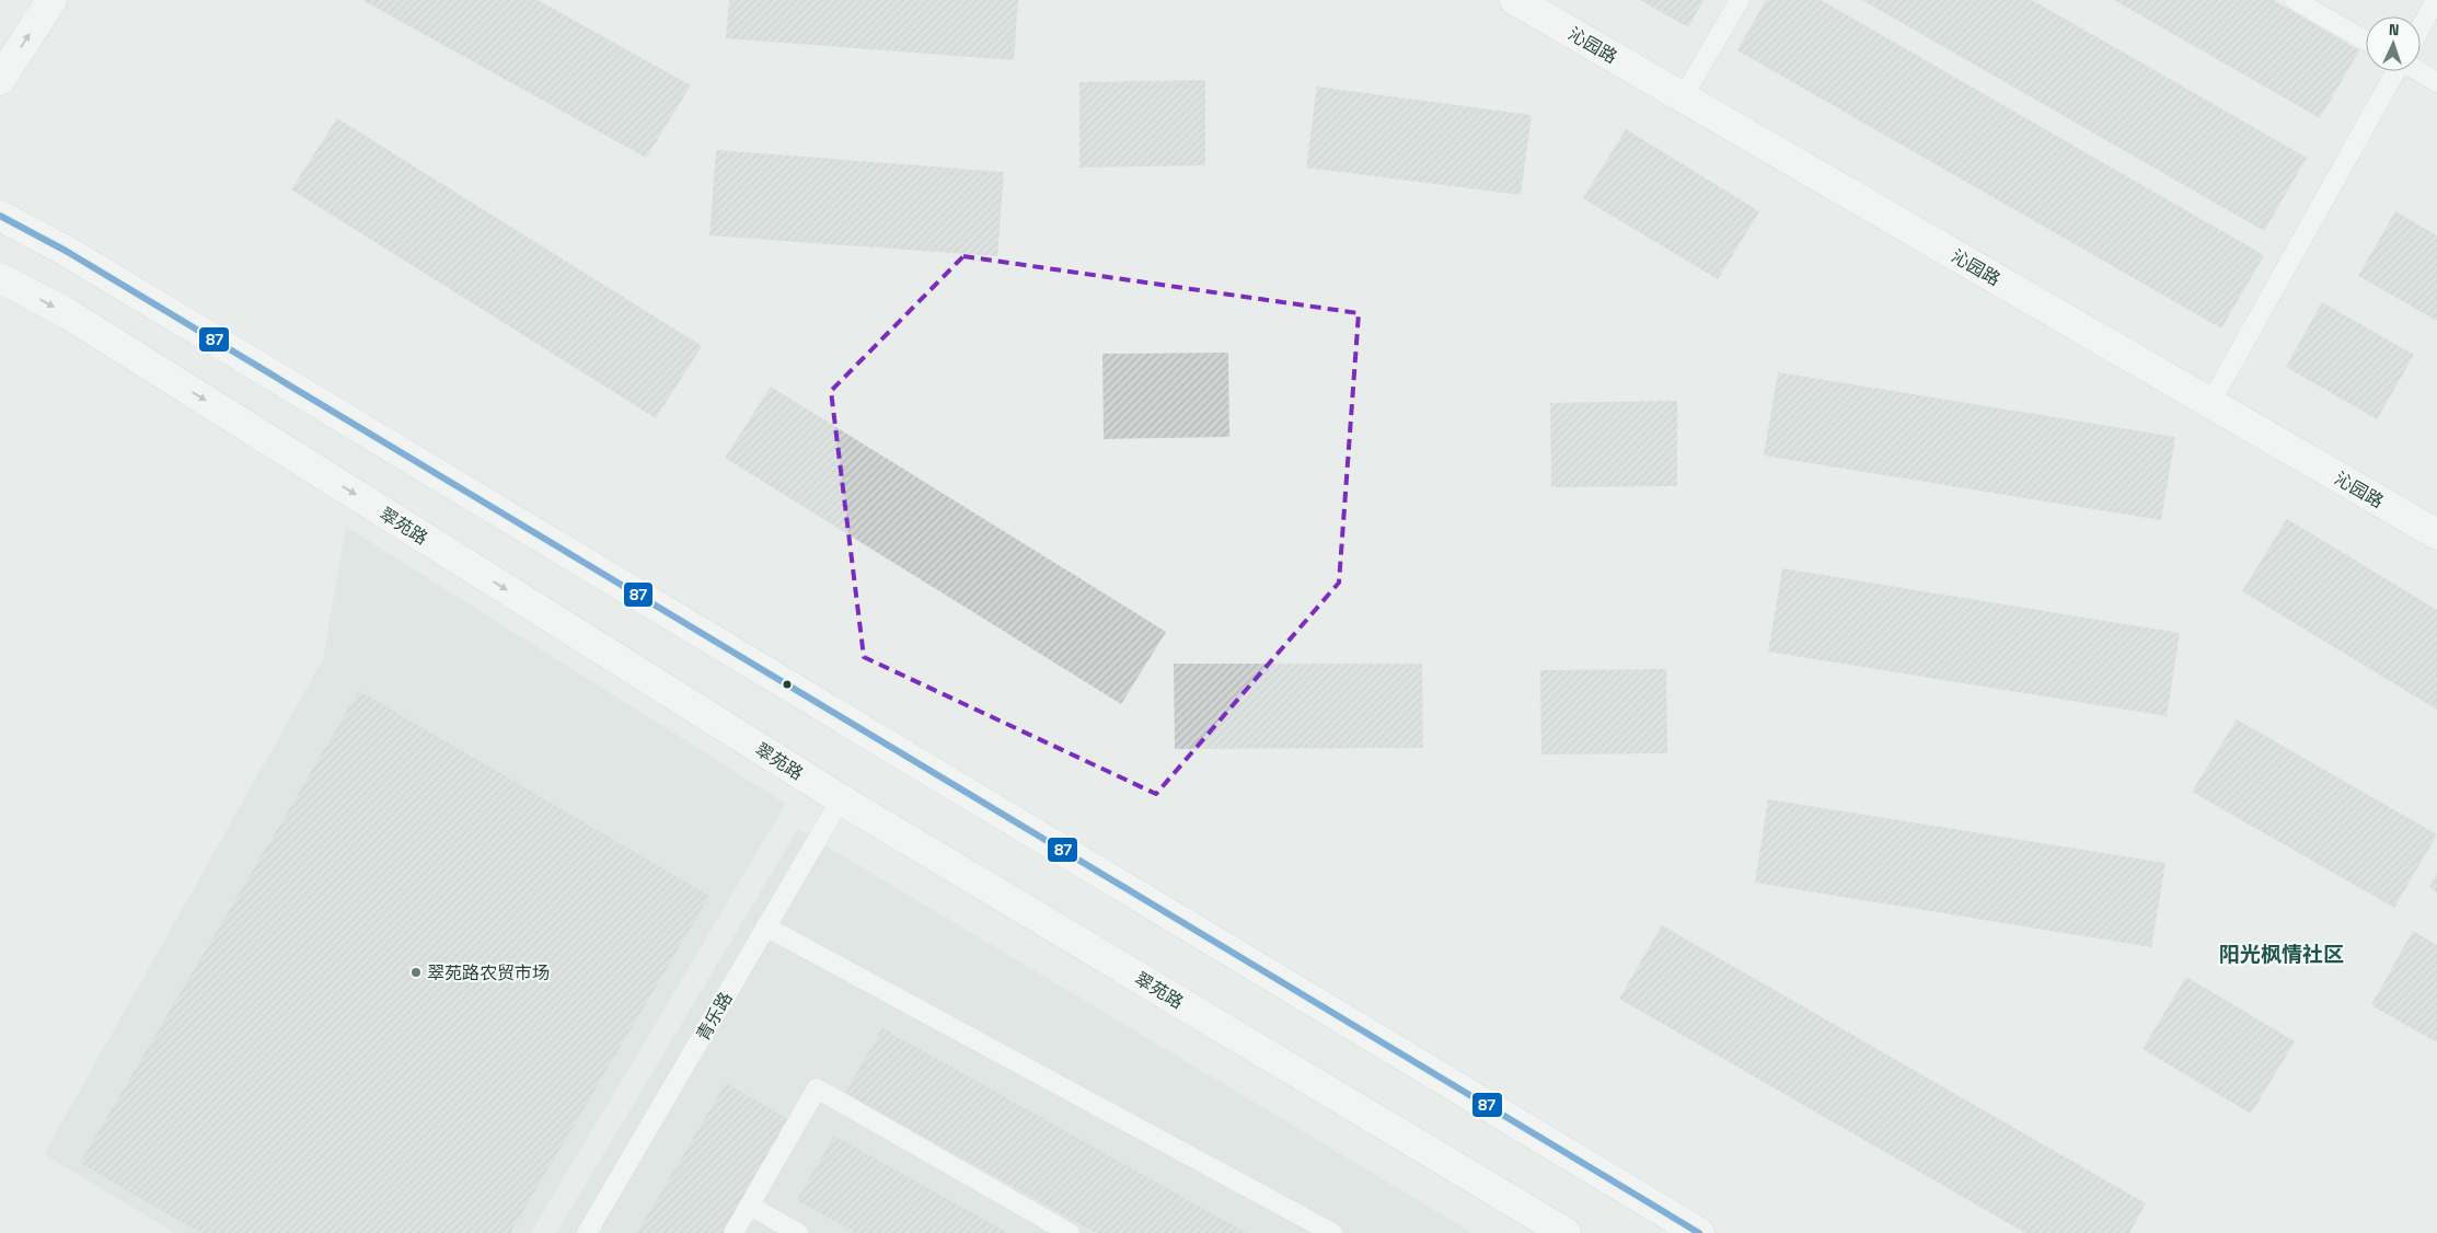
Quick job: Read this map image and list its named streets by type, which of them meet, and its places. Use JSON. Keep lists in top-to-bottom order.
{
  "streets": {
    "main road": ["沁园路", "翠苑路"],
    "lane": ["青乐路"]
  },
  "crossings": [
    ["翠苑路", "青乐路"]
  ],
  "districts": ["阳光枫情社区"],
  "places": ["翠苑路农贸市场"],
  "lines": ["transit line 87"],
  "north": "top"
}
